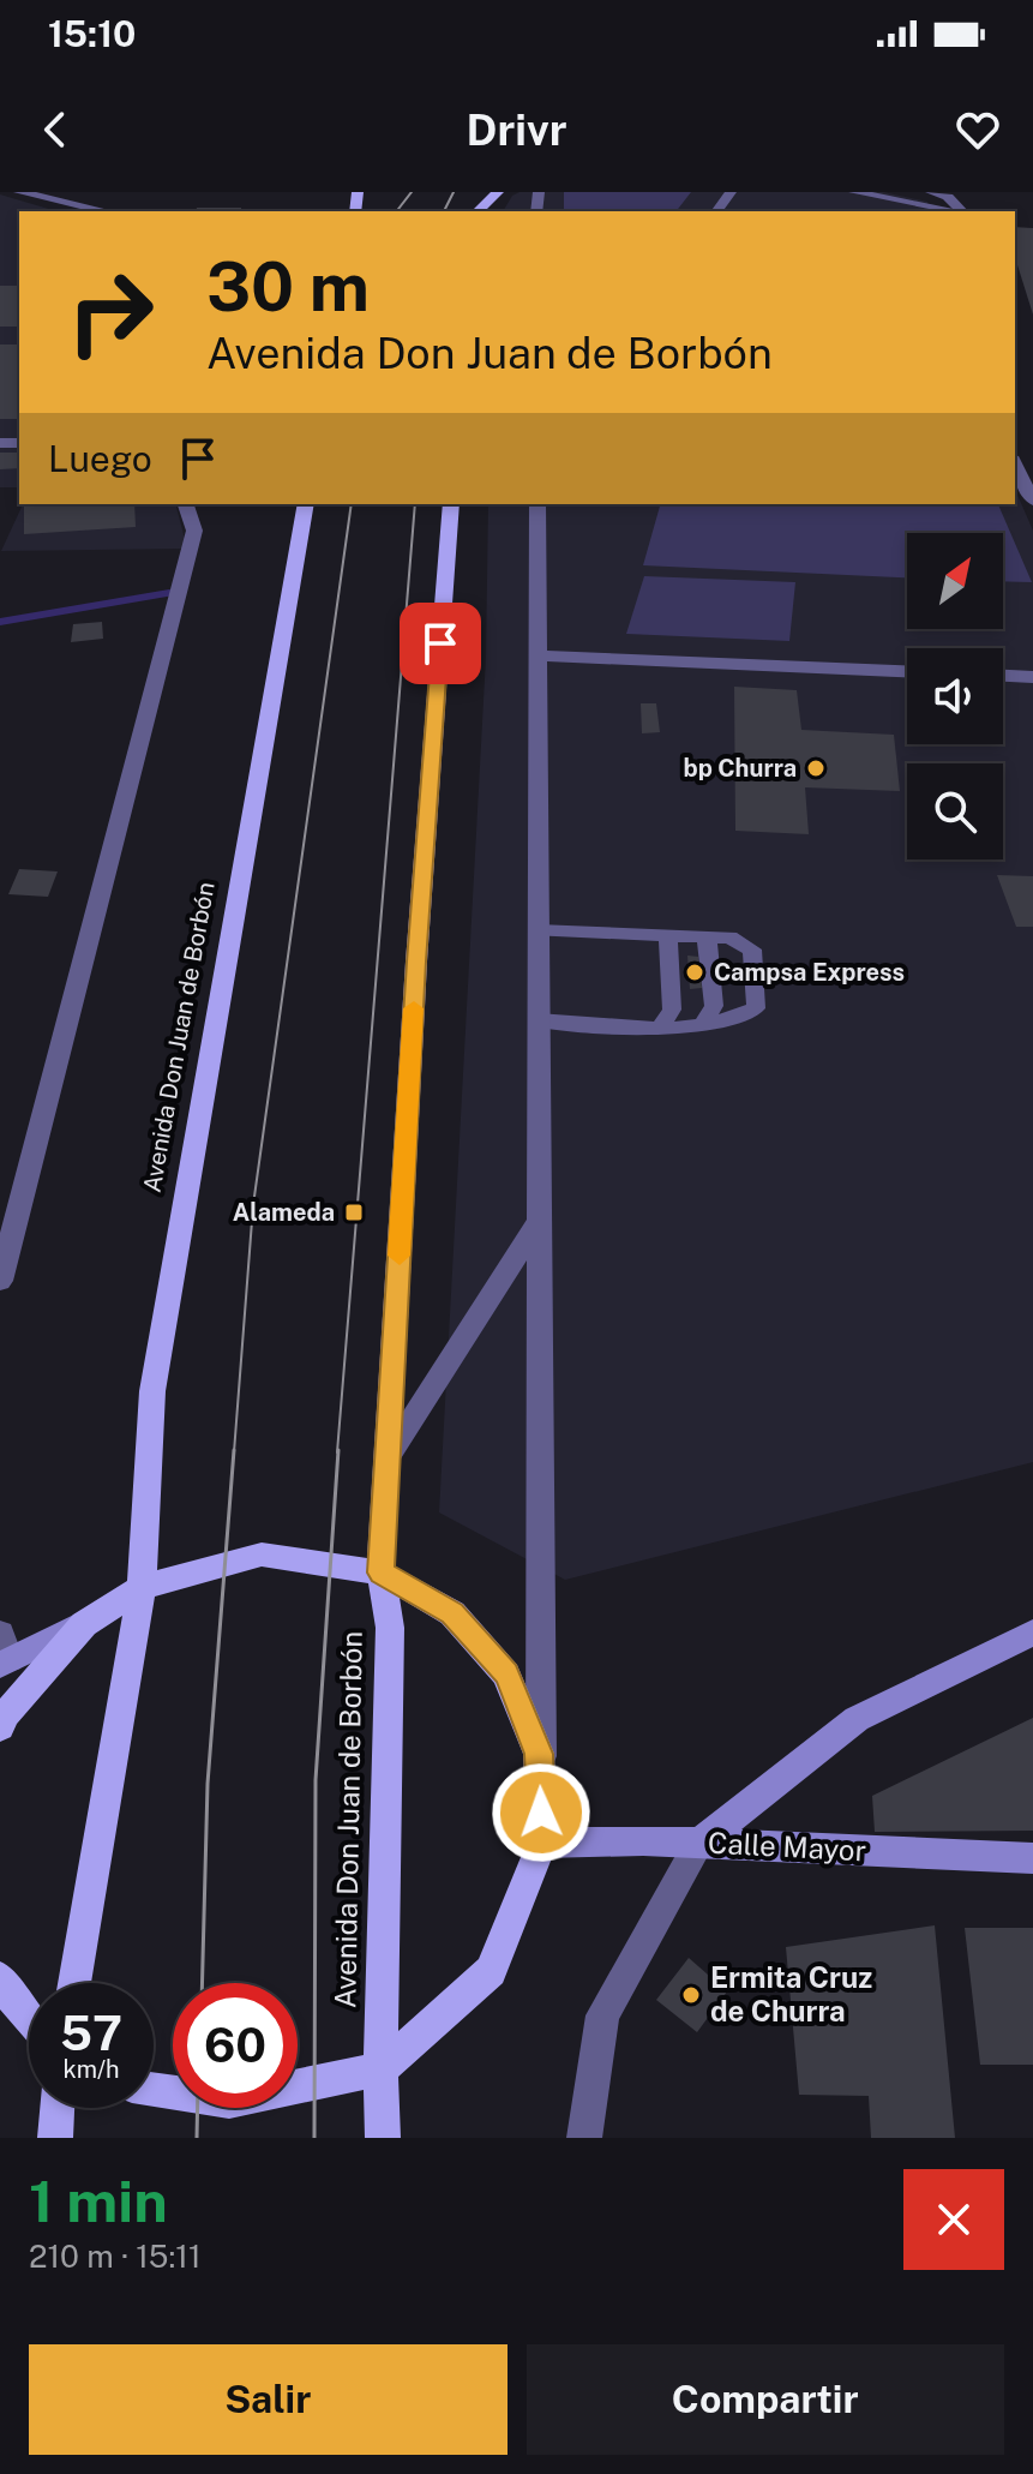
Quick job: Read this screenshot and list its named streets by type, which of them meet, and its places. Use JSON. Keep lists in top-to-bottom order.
{
  "streets": {
    "main road": ["Avenida Don Juan de Borbón"],
    "street": ["Calle Mayor"]
  },
  "places": {
    "other": ["bp Churra", "Campsa Express", "Ermita Cruz de Churra"],
    "transit": ["Alameda"]
  },
  "north": "top right",
  "page": {
    "status": "15:10",
    "header": "Drivr",
    "turn": ["30 m", "Avenida Don Juan de Borbón"],
    "then": "Luego",
    "speed": "57 km/h",
    "limit": "60",
    "heading": ["1 min", "210 m · 15:11"],
    "buttons": ["Salir", "Compartir"]
  }
}
